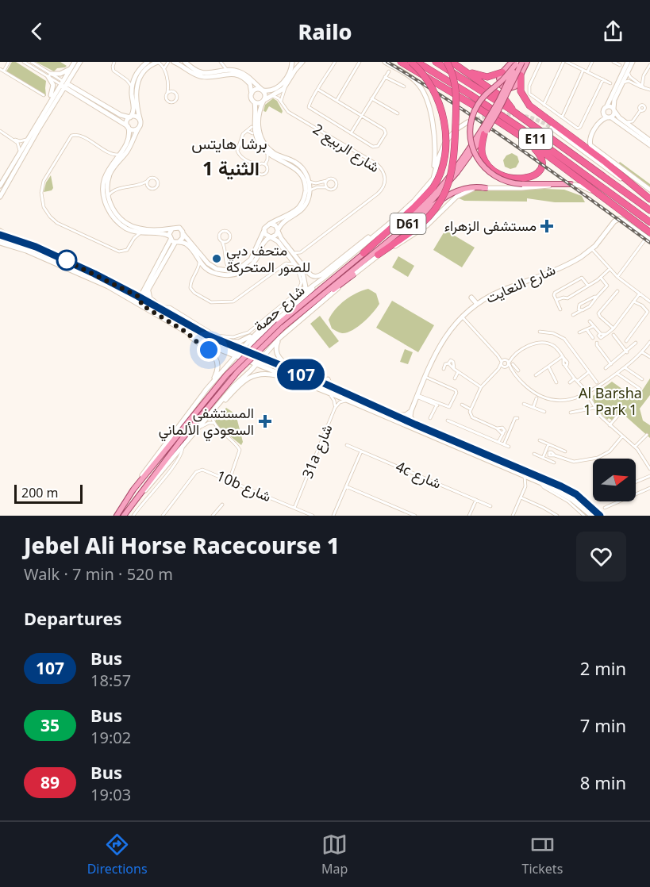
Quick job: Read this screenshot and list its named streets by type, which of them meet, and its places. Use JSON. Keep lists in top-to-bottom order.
{
  "streets": {
    "highway": ["E11"],
    "main road": ["D61", "شارع النعايت", "شارع حصة"],
    "street": [
      "شارع الربيع 2",
      "31a شارع",
      "4c شارع",
      "10b شارع"
    ]
  },
  "crossings": [
    ["31a شارع", "10b شارع"]
  ],
  "districts": ["برشا هايتس", "الثنية 1"],
  "parks": ["Al Barsha 1 Park 1"],
  "places": {
    "health": ["مستشفى الزهراء", "المستشفى السعودي الألماني"],
    "other": ["متحف دبي للصور المتحركة"]
  },
  "lines": ["bus line 107"],
  "scale_bar": "200 m",
  "north": "right",
  "page": {
    "header": "Railo",
    "on_map": "107",
    "scale": "200 m",
    "heading": [
      ["Jebel Ali Horse Racecourse 1", "Walk · 7 min · 520 m"],
      "Departures"
    ],
    "list": [
      {
        "mark": "107",
        "name": "Bus",
        "note": "18:57",
        "value": "2 min"
      },
      {
        "mark": "35",
        "name": "Bus",
        "note": "19:02",
        "value": "7 min"
      },
      {
        "mark": "89",
        "name": "Bus",
        "note": "19:03",
        "value": "8 min"
      }
    ],
    "tabs": ["Directions", "Map", "Tickets"]
  }
}
